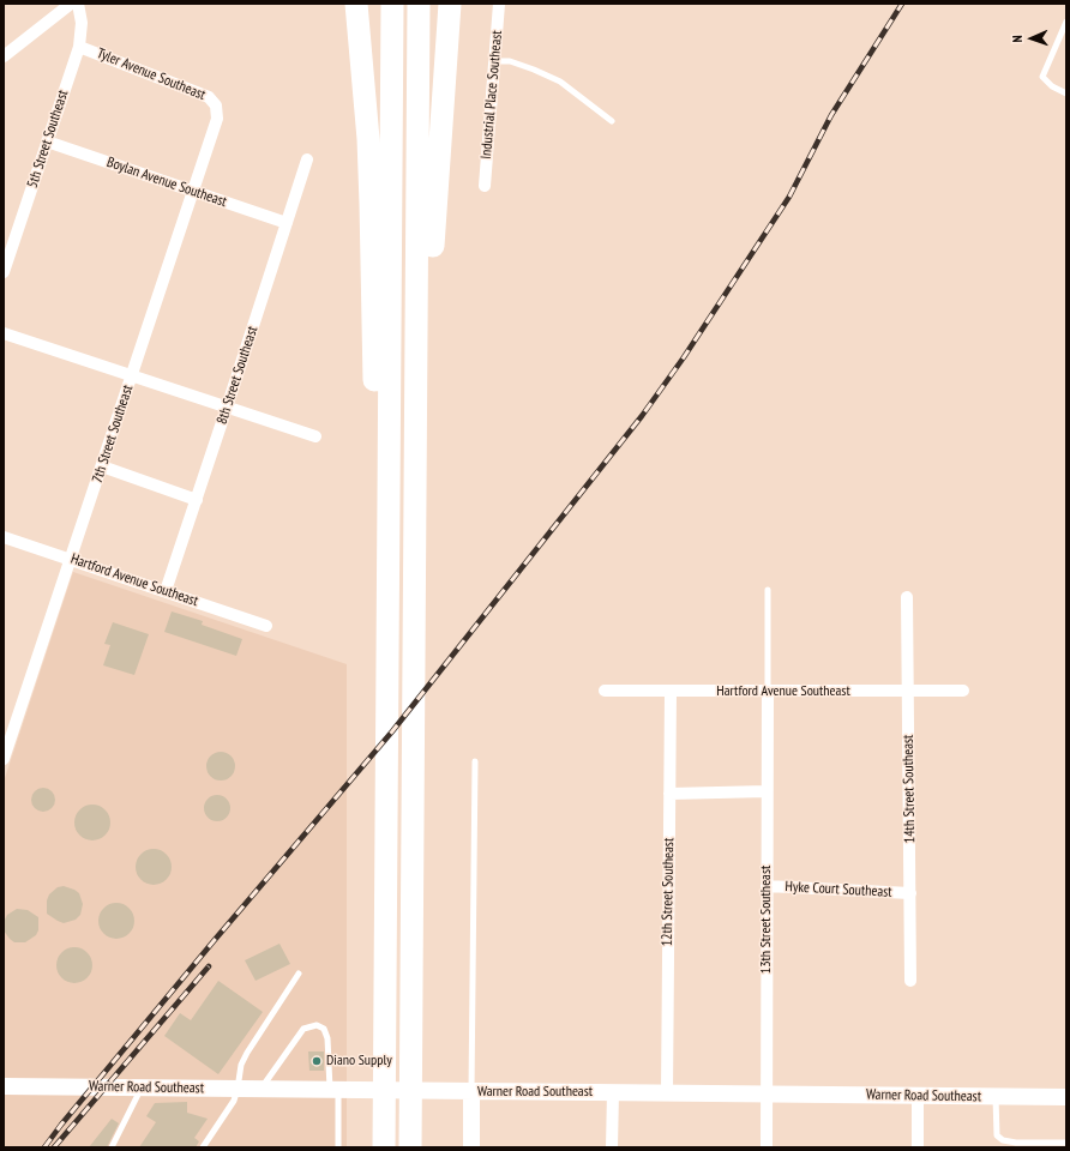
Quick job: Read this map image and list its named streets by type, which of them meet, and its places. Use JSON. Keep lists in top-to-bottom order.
{
  "streets": {
    "street": [
      "Tyler Avenue Southeast",
      "Industrial Place Southeast",
      "5th Street Southeast",
      "Boylan Avenue Southeast",
      "8th Street Southeast",
      "7th Street Southeast",
      "Hartford Avenue Southeast",
      "14th Street Southeast",
      "Hyke Court Southeast",
      "12th Street Southeast",
      "13th Street Southeast",
      "Warner Road Southeast"
    ]
  },
  "crossings": [
    ["Tyler Avenue Southeast", "5th Street Southeast"],
    ["Tyler Avenue Southeast", "7th Street Southeast"],
    ["5th Street Southeast", "Boylan Avenue Southeast"],
    ["Boylan Avenue Southeast", "8th Street Southeast"],
    ["Boylan Avenue Southeast", "7th Street Southeast"],
    ["8th Street Southeast", "Hartford Avenue Southeast"],
    ["7th Street Southeast", "Hartford Avenue Southeast"],
    ["Hartford Avenue Southeast", "14th Street Southeast"],
    ["Hartford Avenue Southeast", "12th Street Southeast"],
    ["Hartford Avenue Southeast", "13th Street Southeast"],
    ["14th Street Southeast", "Hyke Court Southeast"],
    ["Hyke Court Southeast", "13th Street Southeast"],
    ["12th Street Southeast", "Warner Road Southeast"],
    ["13th Street Southeast", "Warner Road Southeast"]
  ],
  "places": ["Diano Supply"],
  "north": "left"
}
